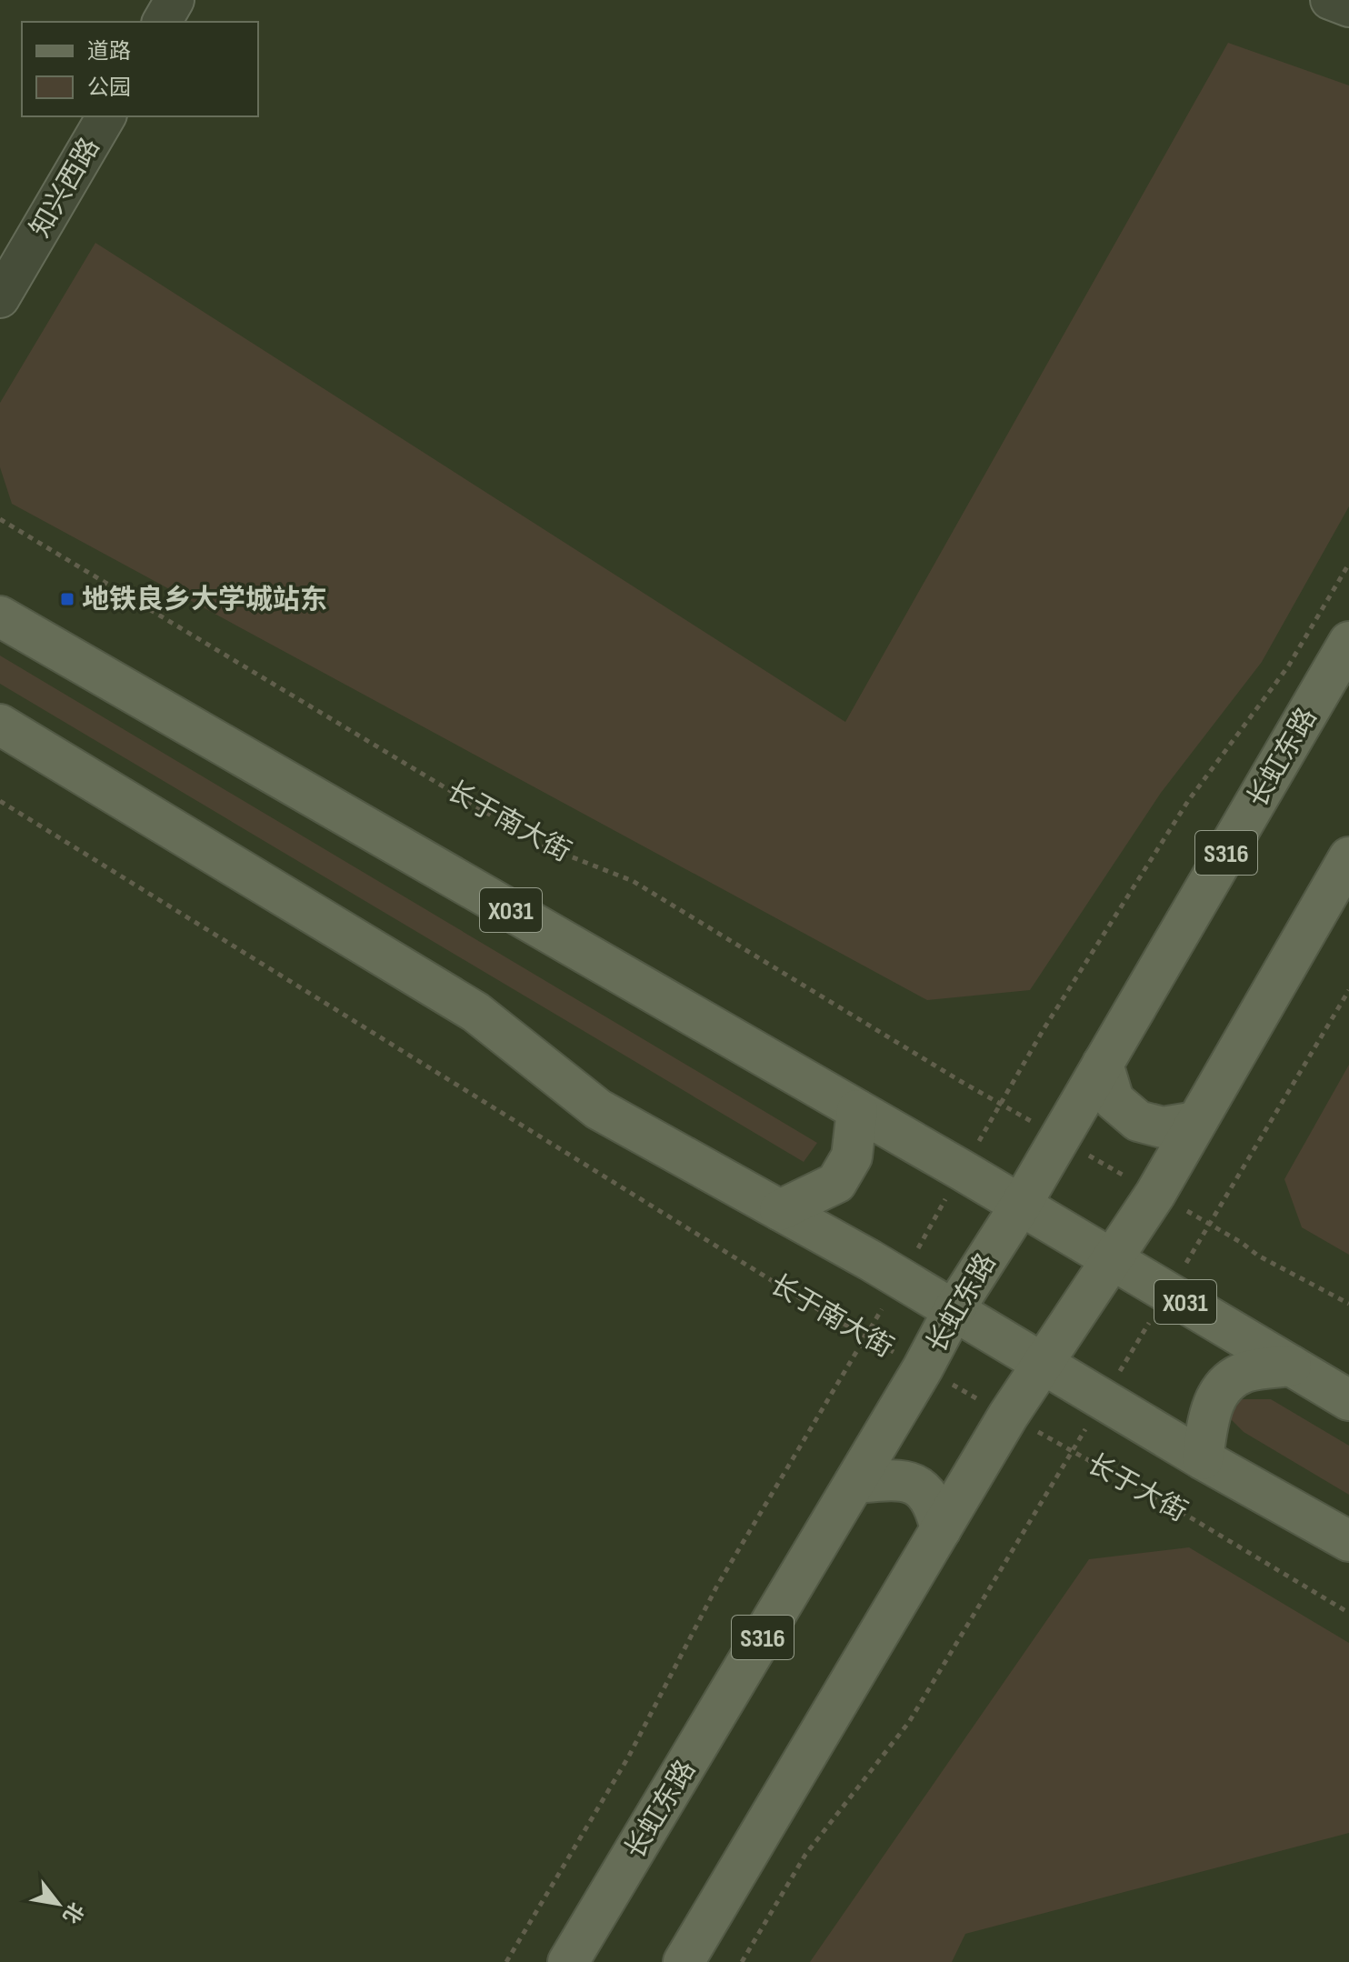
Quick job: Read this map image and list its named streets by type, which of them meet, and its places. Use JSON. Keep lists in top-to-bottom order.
{
  "streets": {
    "main road": [
      "长虹东路",
      "S316",
      "X031",
      "长于大街"
    ],
    "street": ["知兴西路"],
    "path": ["长于南大街"]
  },
  "crossings": [
    ["长虹东路", "长于南大街"],
    ["长虹东路", "X031"],
    ["长虹东路", "长于大街"],
    ["长于南大街", "长于大街"]
  ],
  "places": {
    "transit": ["地铁良乡大学城站东"]
  },
  "legend": ["道路", "公园"],
  "north": "bottom right"
}
